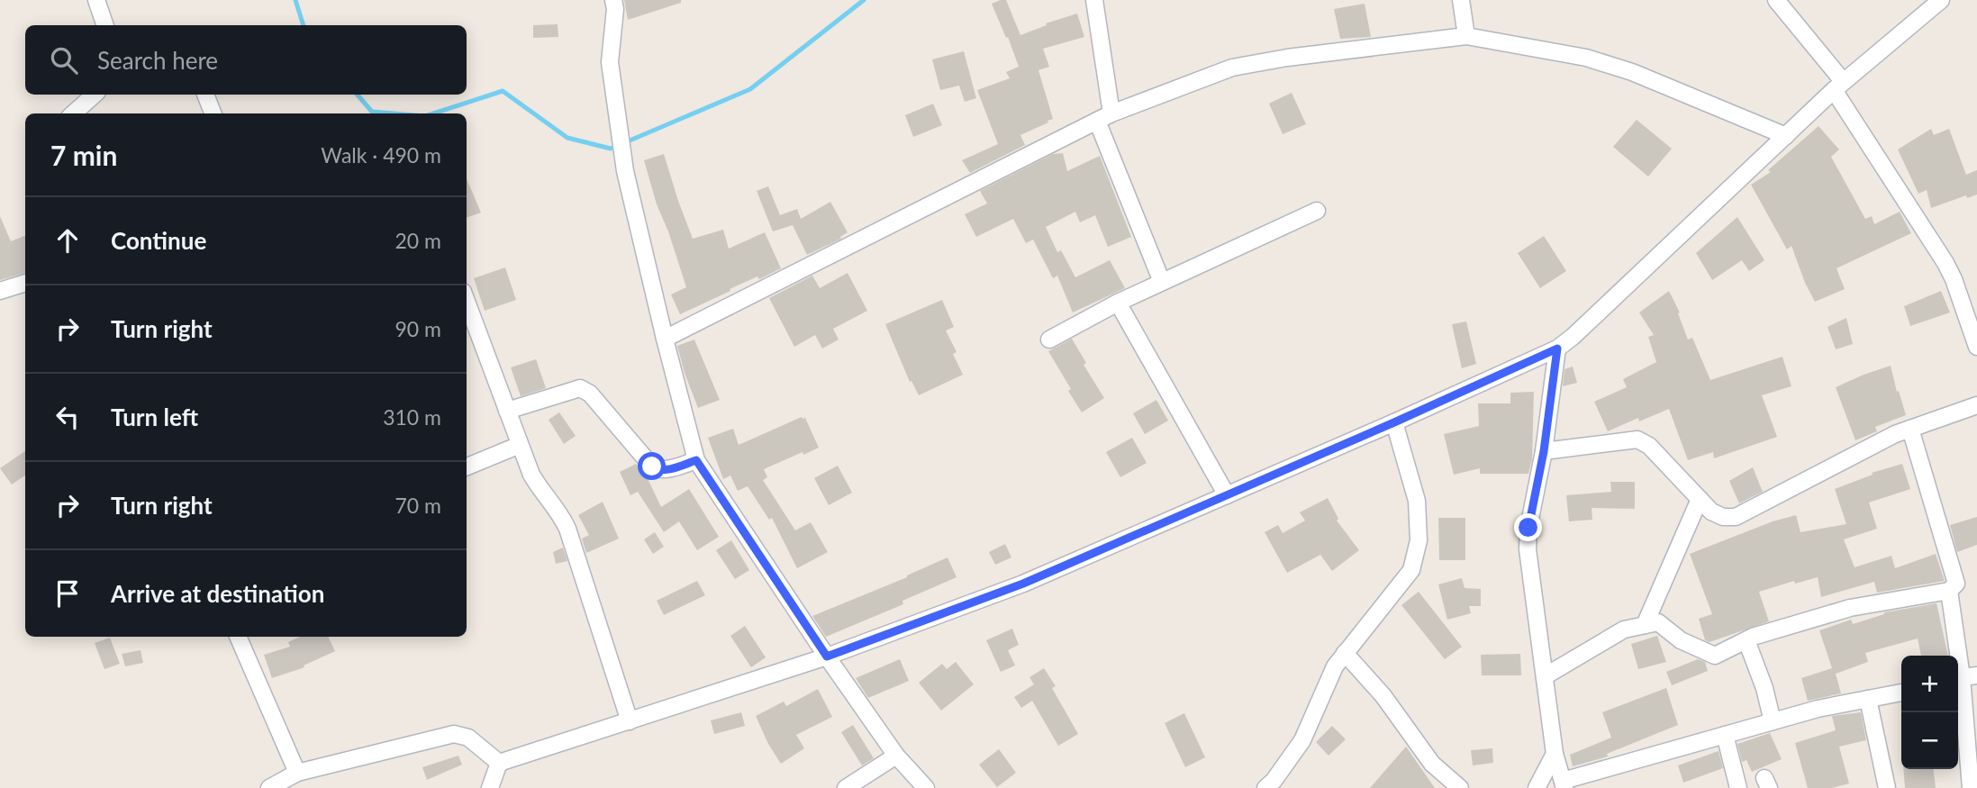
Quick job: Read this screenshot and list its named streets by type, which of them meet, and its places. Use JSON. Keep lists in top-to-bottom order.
{
  "page": {
    "search": "Search here",
    "heading": ["7 min", "Walk · 490 m"],
    "list": [
      ["Continue", "20 m"],
      ["Turn right", "90 m"],
      ["Turn left", "310 m"],
      ["Turn right", "70 m"],
      "Arrive at destination"
    ],
    "map_buttons": ["+", "−"]
  }
}
